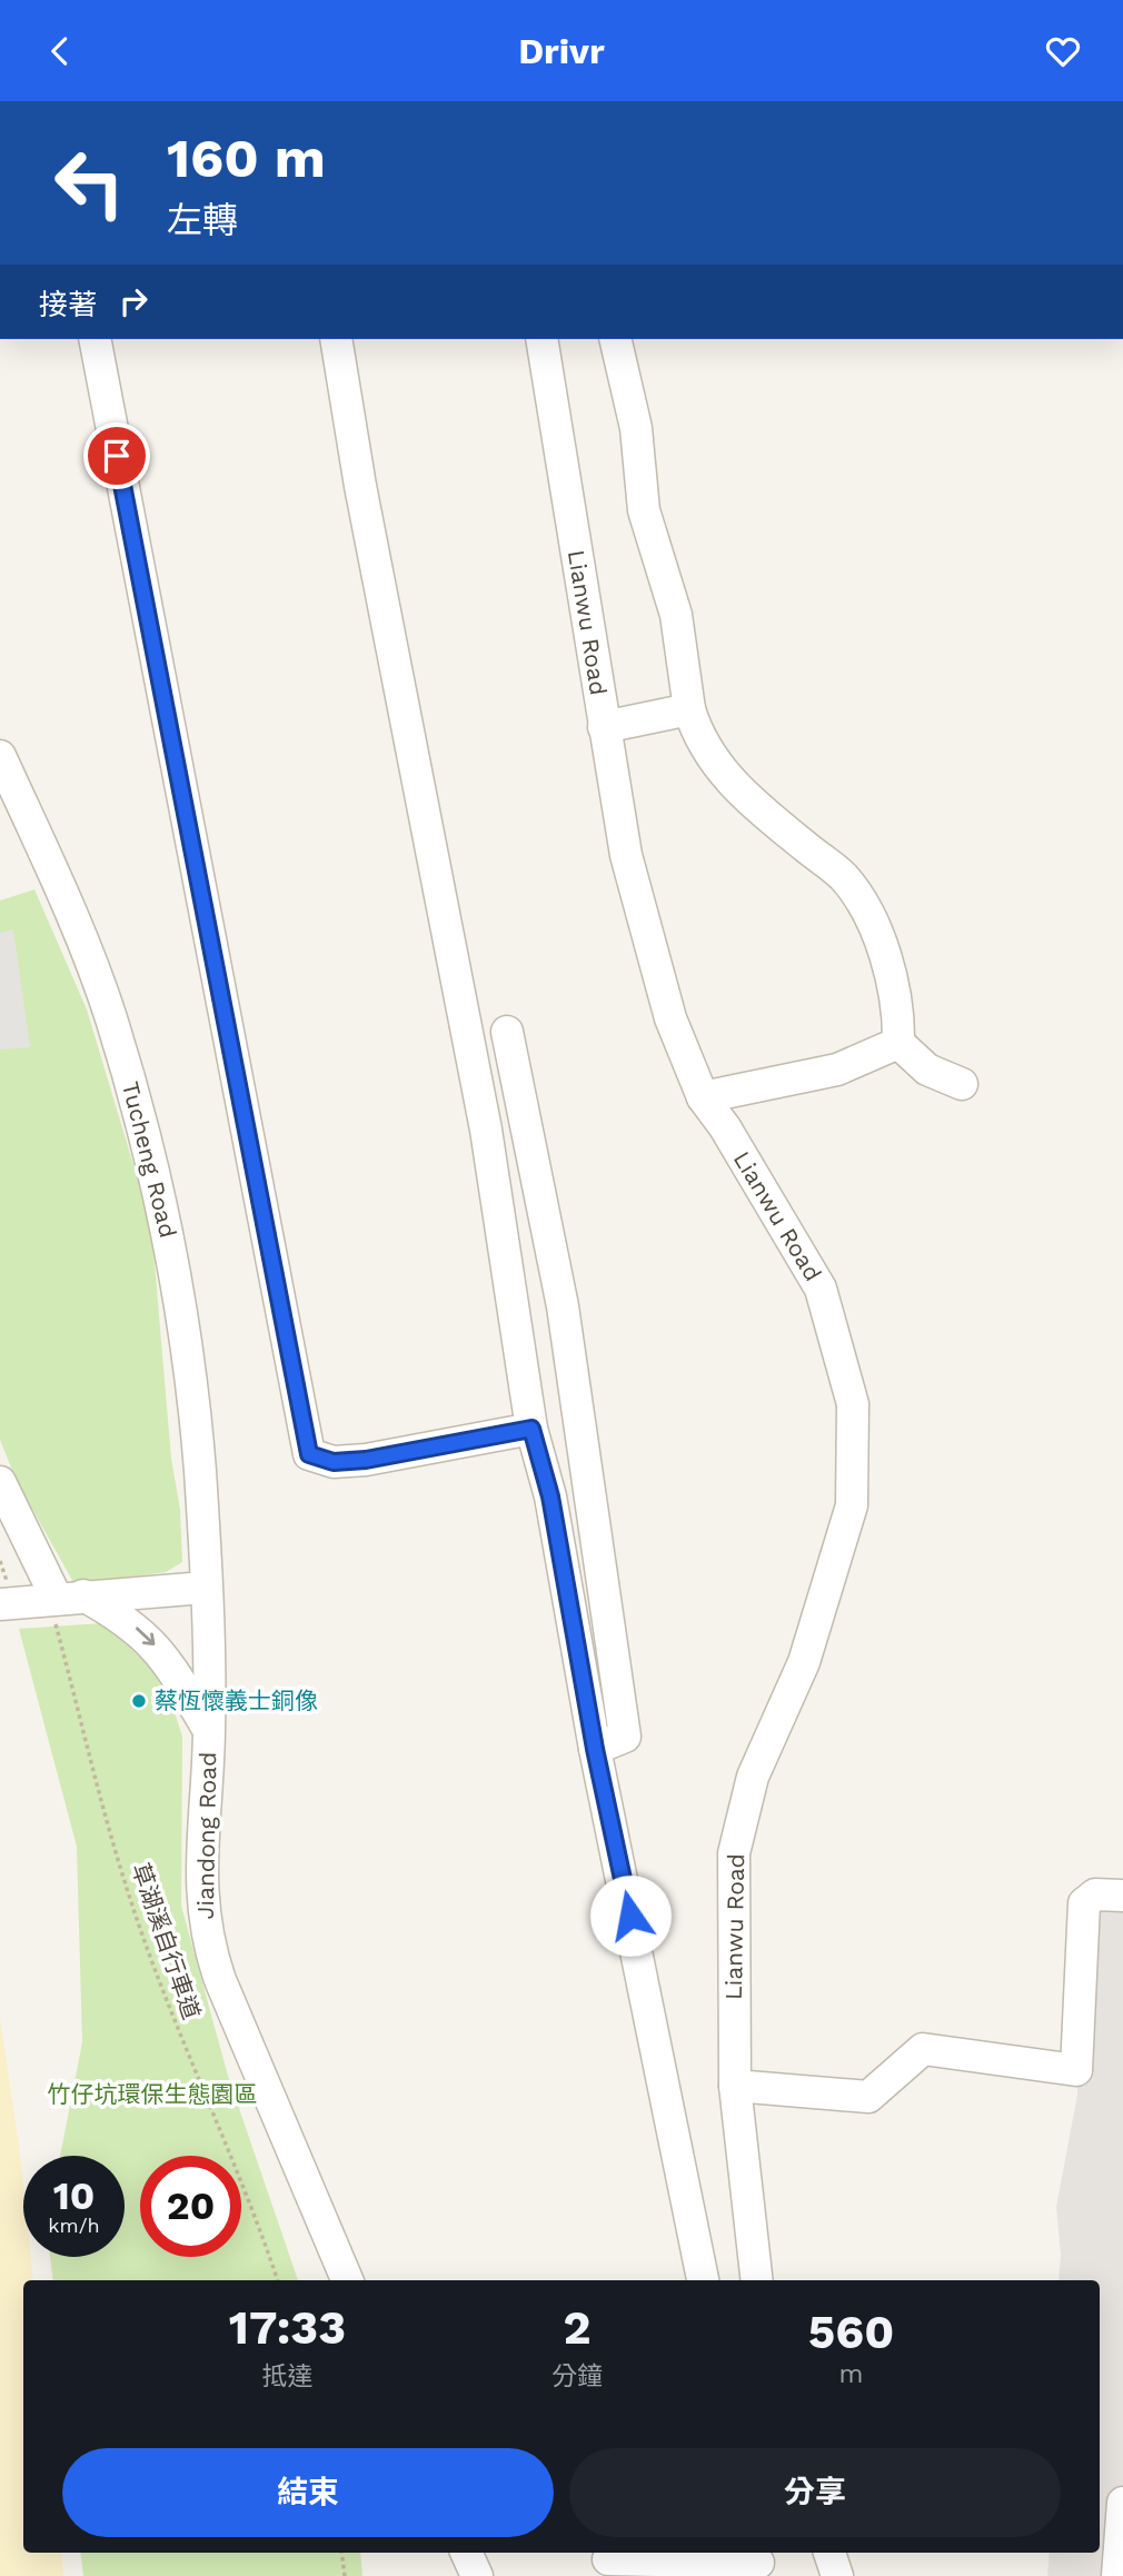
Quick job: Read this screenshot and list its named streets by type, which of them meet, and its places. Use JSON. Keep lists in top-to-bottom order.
{
  "streets": {
    "street": ["Lianwu Road", "Tucheng Road", "Jiandong Road"],
    "path": ["草湖溪自行車道"]
  },
  "crossings": [
    ["Tucheng Road", "Jiandong Road"],
    ["Jiandong Road", "草湖溪自行車道"]
  ],
  "parks": ["竹仔坑環保生態園區"],
  "places": ["蔡恆懷義士銅像"],
  "page": {
    "header": "Drivr",
    "turn": ["160 m", "左轉"],
    "then": "接著",
    "speed": "10 km/h",
    "limit": "20",
    "eta": [
      "17:33",
      "抵達",
      "2",
      "分鐘",
      "560",
      "m"
    ],
    "buttons": ["結束", "分享"]
  }
}
